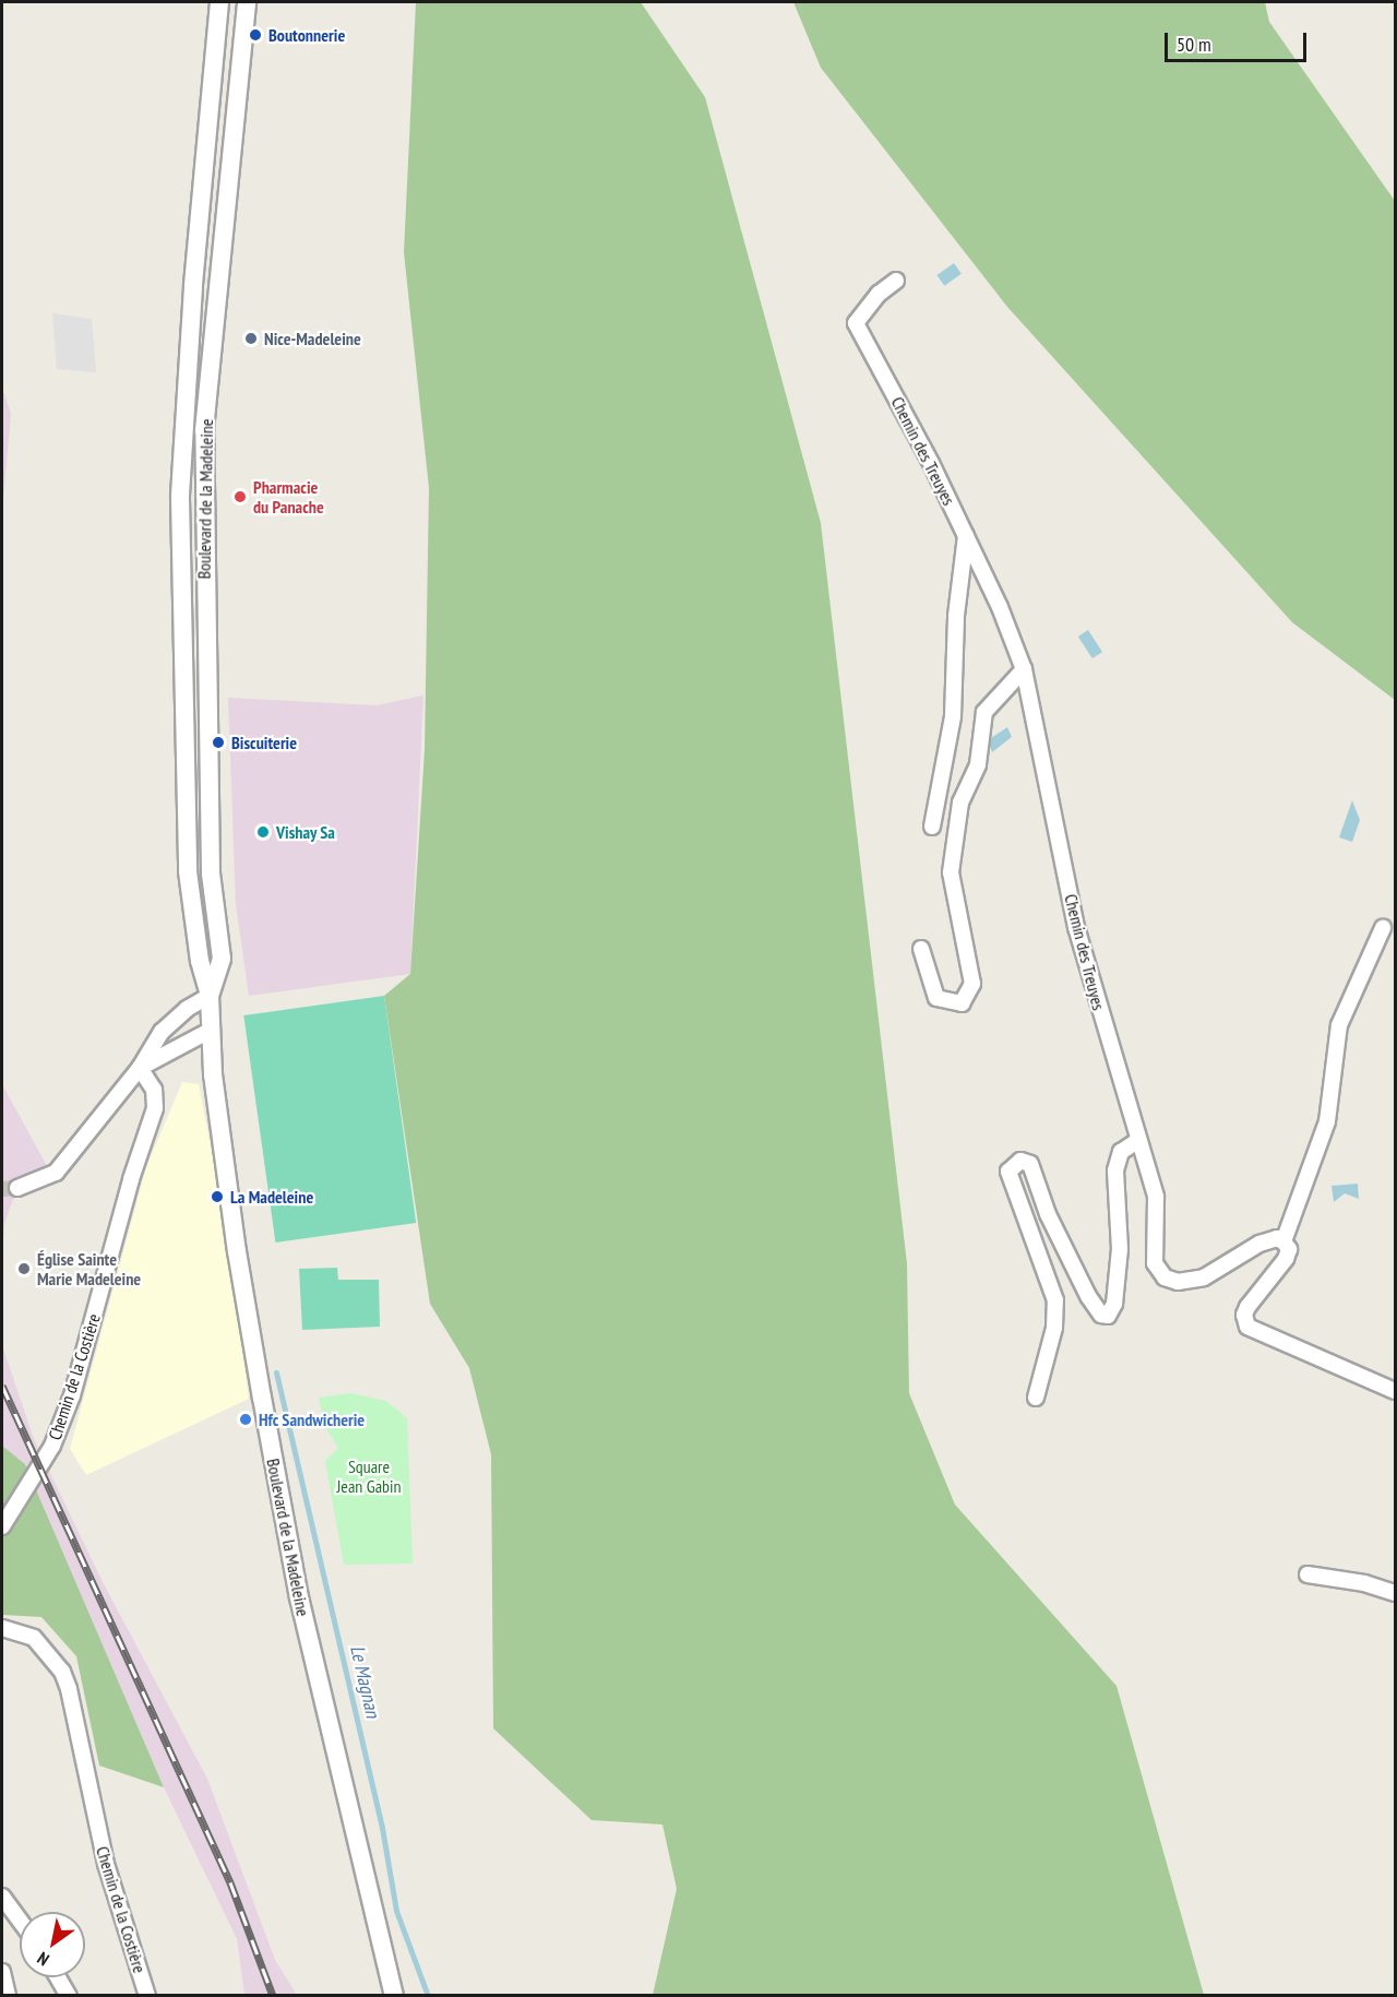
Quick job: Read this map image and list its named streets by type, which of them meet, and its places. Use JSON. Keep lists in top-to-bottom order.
{
  "streets": {
    "street": ["Chemin des Treuyes", "Boulevard de la Madeleine", "Chemin de la Costière"]
  },
  "water": ["Le Magnan"],
  "parks": ["Square Jean Gabin"],
  "places": [
    "Boutonnerie",
    "Nice-Madeleine",
    "Pharmacie du Panache",
    "Biscuiterie",
    "Vishay Sa",
    "La Madeleine",
    "Église Sainte Marie Madeleine",
    "Hfc Sandwicherie"
  ],
  "scale_bar": "50 m",
  "north": "bottom left"
}
